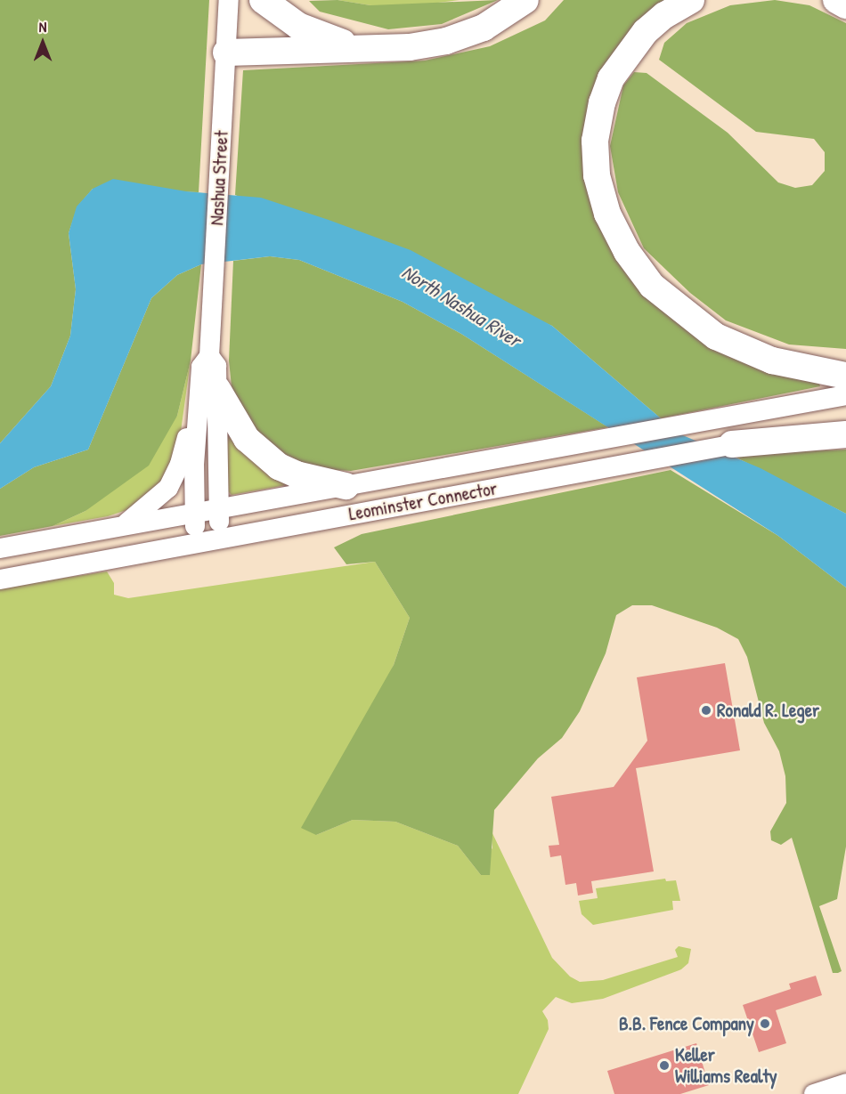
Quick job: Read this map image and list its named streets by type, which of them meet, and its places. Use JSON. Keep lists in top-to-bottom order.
{
  "streets": {
    "main road": ["Nashua Street", "Leominster Connector"]
  },
  "crossings": [
    ["Nashua Street", "Leominster Connector"]
  ],
  "water": ["North Nashua River"],
  "places": ["Ronald R. Leger", "B.B. Fence Company", "Keller Williams Realty"],
  "north": "top"
}
